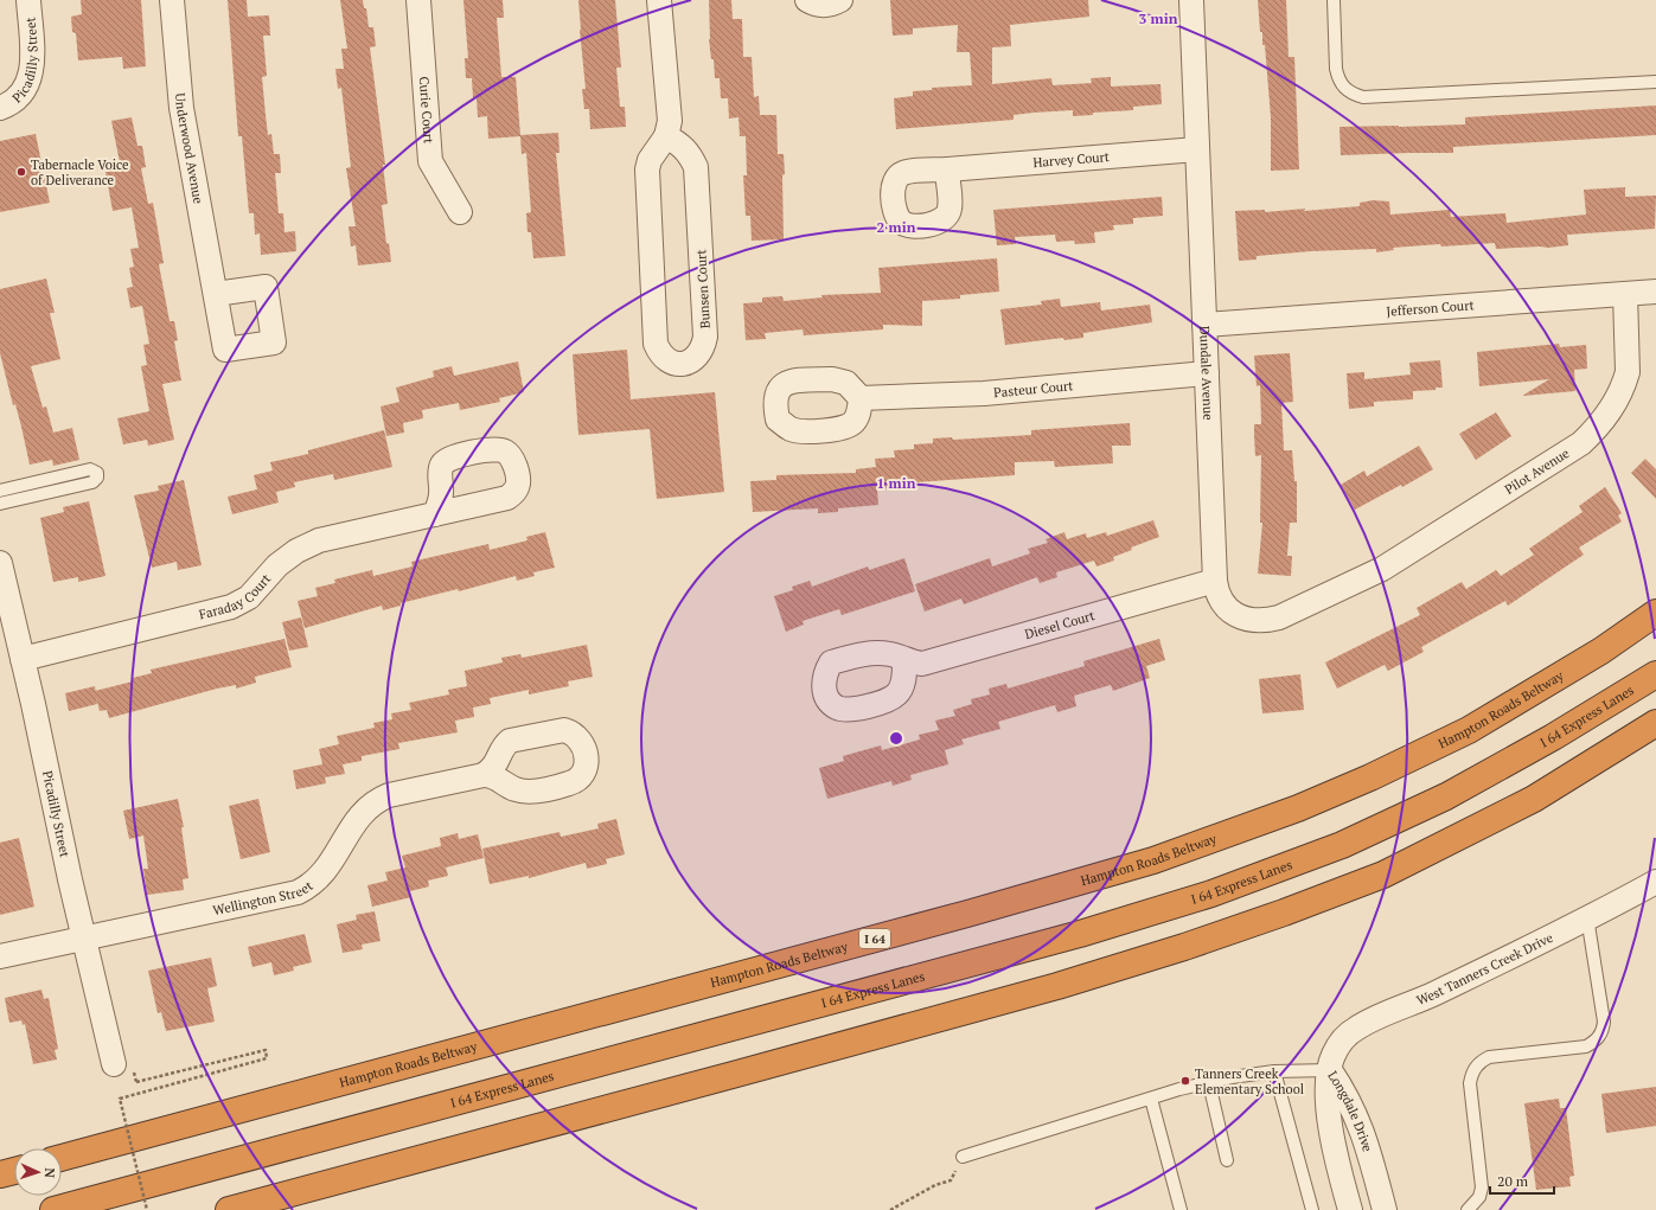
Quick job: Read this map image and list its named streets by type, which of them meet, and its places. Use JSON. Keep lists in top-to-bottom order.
{
  "streets": {
    "highway": ["Hampton Roads Beltway", "I 64 Express Lanes", "I 64"],
    "street": [
      "Picadilly Street",
      "Curie Court",
      "Underwood Avenue",
      "Harvey Court",
      "Bunsen Court",
      "Jefferson Court",
      "Dundale Avenue",
      "Pasteur Court",
      "Pilot Avenue",
      "Faraday Court",
      "Diesel Court",
      "Wellington Street",
      "West Tanners Creek Drive",
      "Longdale Drive"
    ]
  },
  "crossings": [
    ["Picadilly Street", "Faraday Court"],
    ["Picadilly Street", "Wellington Street"],
    ["Harvey Court", "Dundale Avenue"],
    ["Jefferson Court", "Dundale Avenue"],
    ["Jefferson Court", "Pilot Avenue"],
    ["Dundale Avenue", "Pasteur Court"],
    ["Dundale Avenue", "Pilot Avenue"],
    ["Dundale Avenue", "Diesel Court"],
    ["West Tanners Creek Drive", "Longdale Drive"]
  ],
  "places": ["Tabernacle Voice of Deliverance", "Tanners Creek Elementary School"],
  "scale_bar": "20 m",
  "north": "right",
  "rings": ["3 min", "2 min", "1 min"]
}
